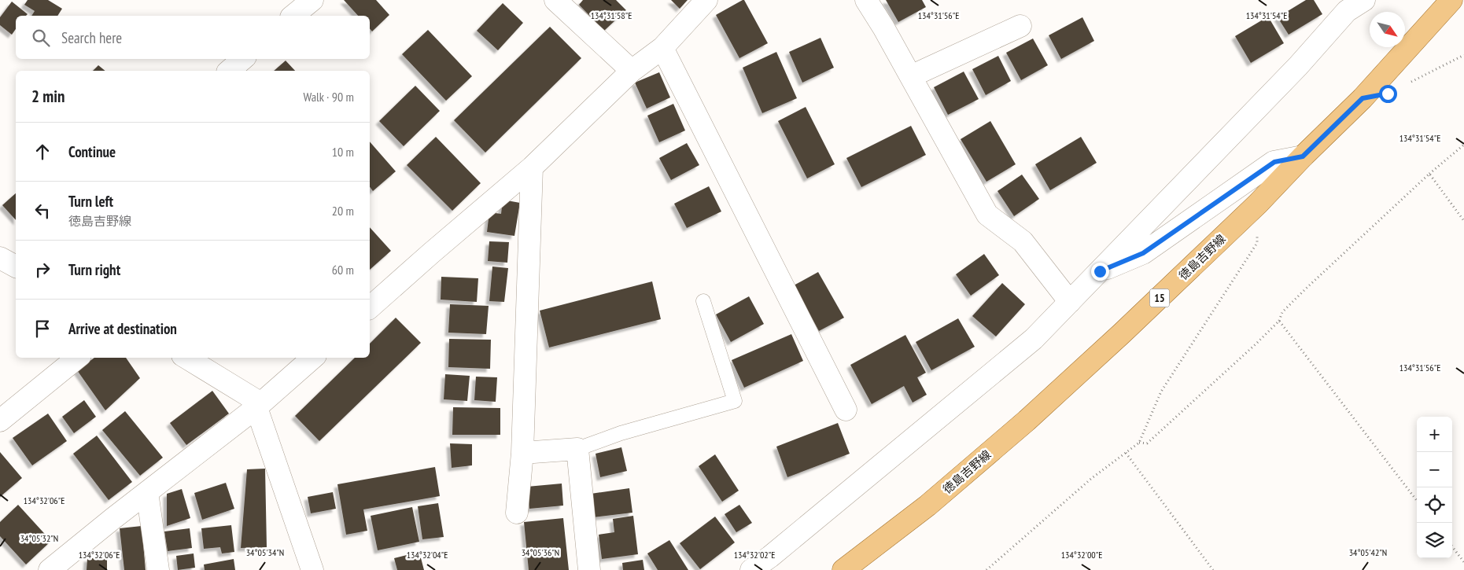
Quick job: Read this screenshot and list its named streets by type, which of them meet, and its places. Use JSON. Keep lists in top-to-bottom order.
{
  "streets": {
    "main road": ["徳島吉野線", "15"]
  },
  "north": "bottom right",
  "page": {
    "search": "Search here",
    "heading": ["2 min", "Walk · 90 m"],
    "list": [
      ["Continue", "10 m"],
      ["Turn left", "徳島吉野線", "20 m"],
      ["Turn right", "60 m"],
      "Arrive at destination"
    ],
    "map_buttons": ["+", "−"]
  },
  "coordinates": [
    "134°31'58\"E",
    "134°31'56\"E",
    "134°31'54\"E",
    "134°32'06\"E",
    "34°05'32\"N",
    "34°05'34\"N",
    "34°05'36\"N",
    "34°05'42\"N",
    "134°32'04\"E",
    "134°32'02\"E",
    "134°32'00\"E"
  ]
}
